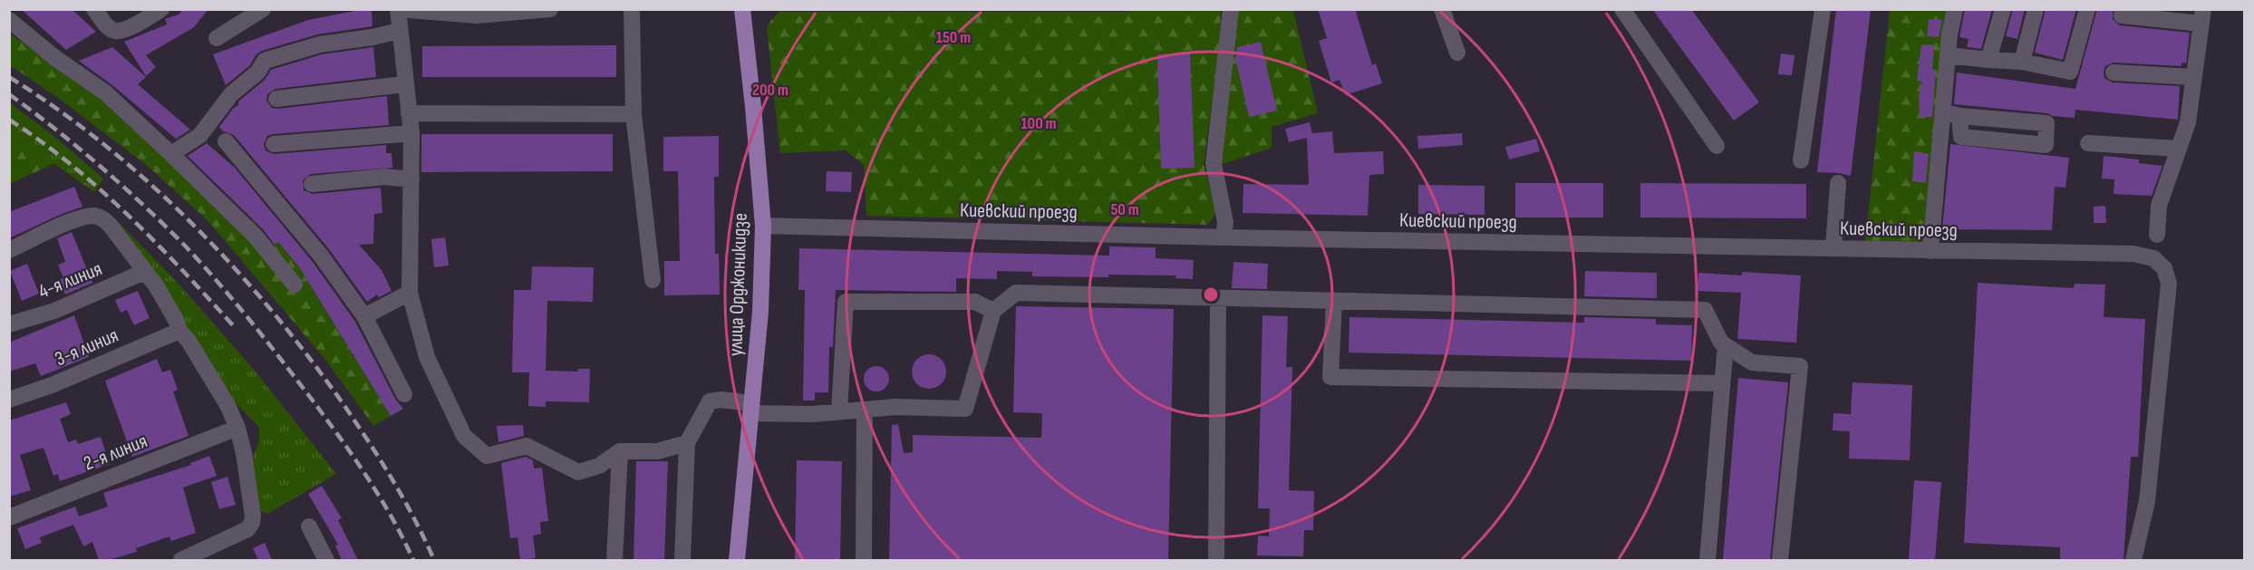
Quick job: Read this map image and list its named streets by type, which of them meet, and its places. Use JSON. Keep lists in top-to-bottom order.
{
  "streets": {
    "main road": ["улица Орджоникидзе"],
    "street": [
      "Киевский проезд",
      "4-я линия",
      "3-я линия",
      "2-я линия"
    ]
  },
  "crossings": [
    ["Киевский проезд", "улица Орджоникидзе"]
  ],
  "rings": [
    "150 m",
    "200 m",
    "100 m",
    "50 m"
  ]
}
